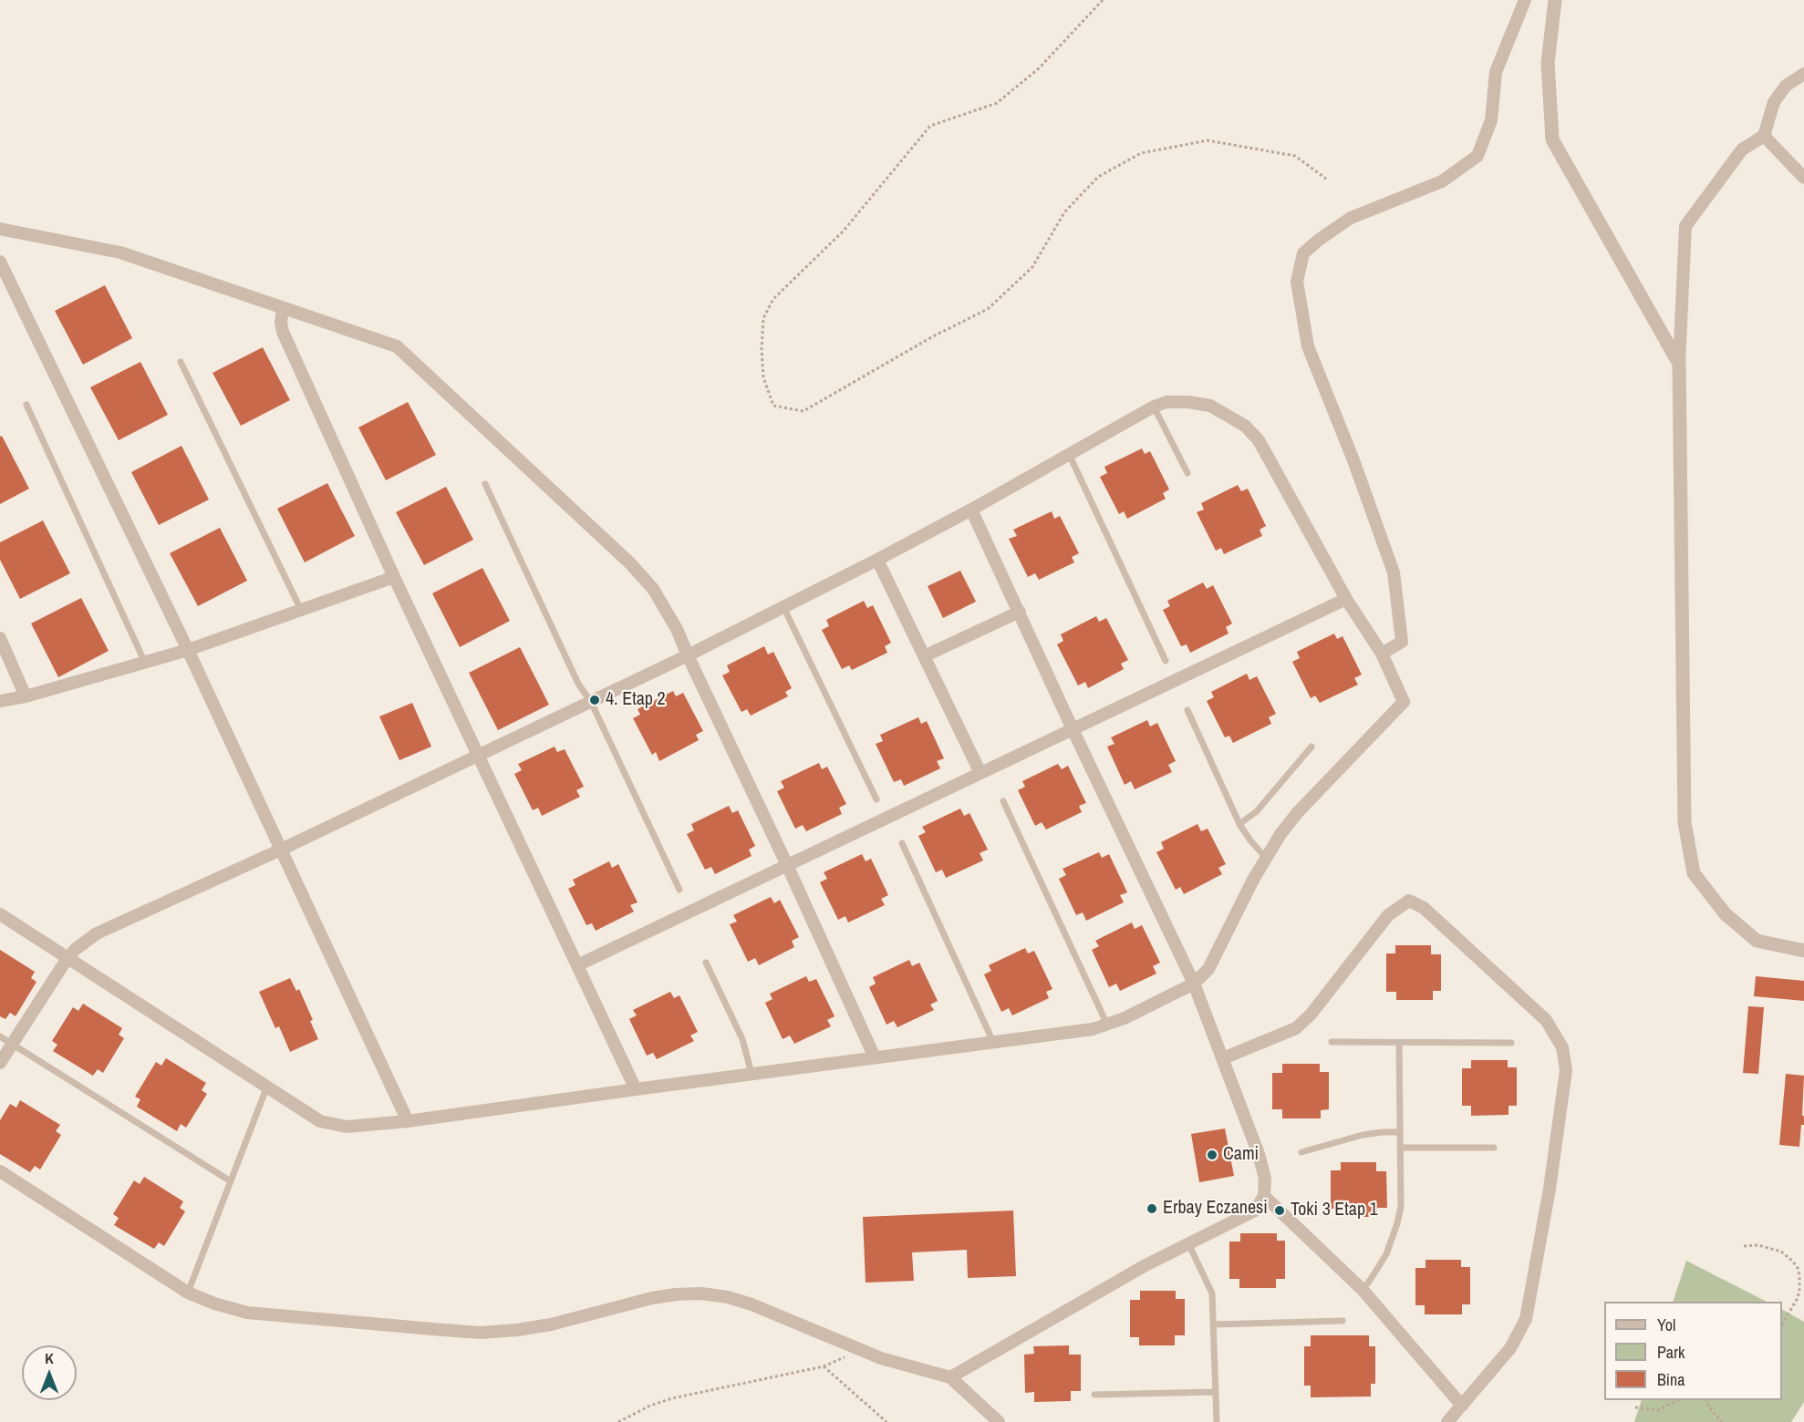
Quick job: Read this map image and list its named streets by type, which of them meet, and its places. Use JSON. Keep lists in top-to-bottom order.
{
  "places": [
    "4. Etap 2",
    "Cami",
    "Erbay Eczanesi",
    "Toki 3 Etap 1"
  ],
  "legend": ["Yol", "Park", "Bina"],
  "north": "top"
}
